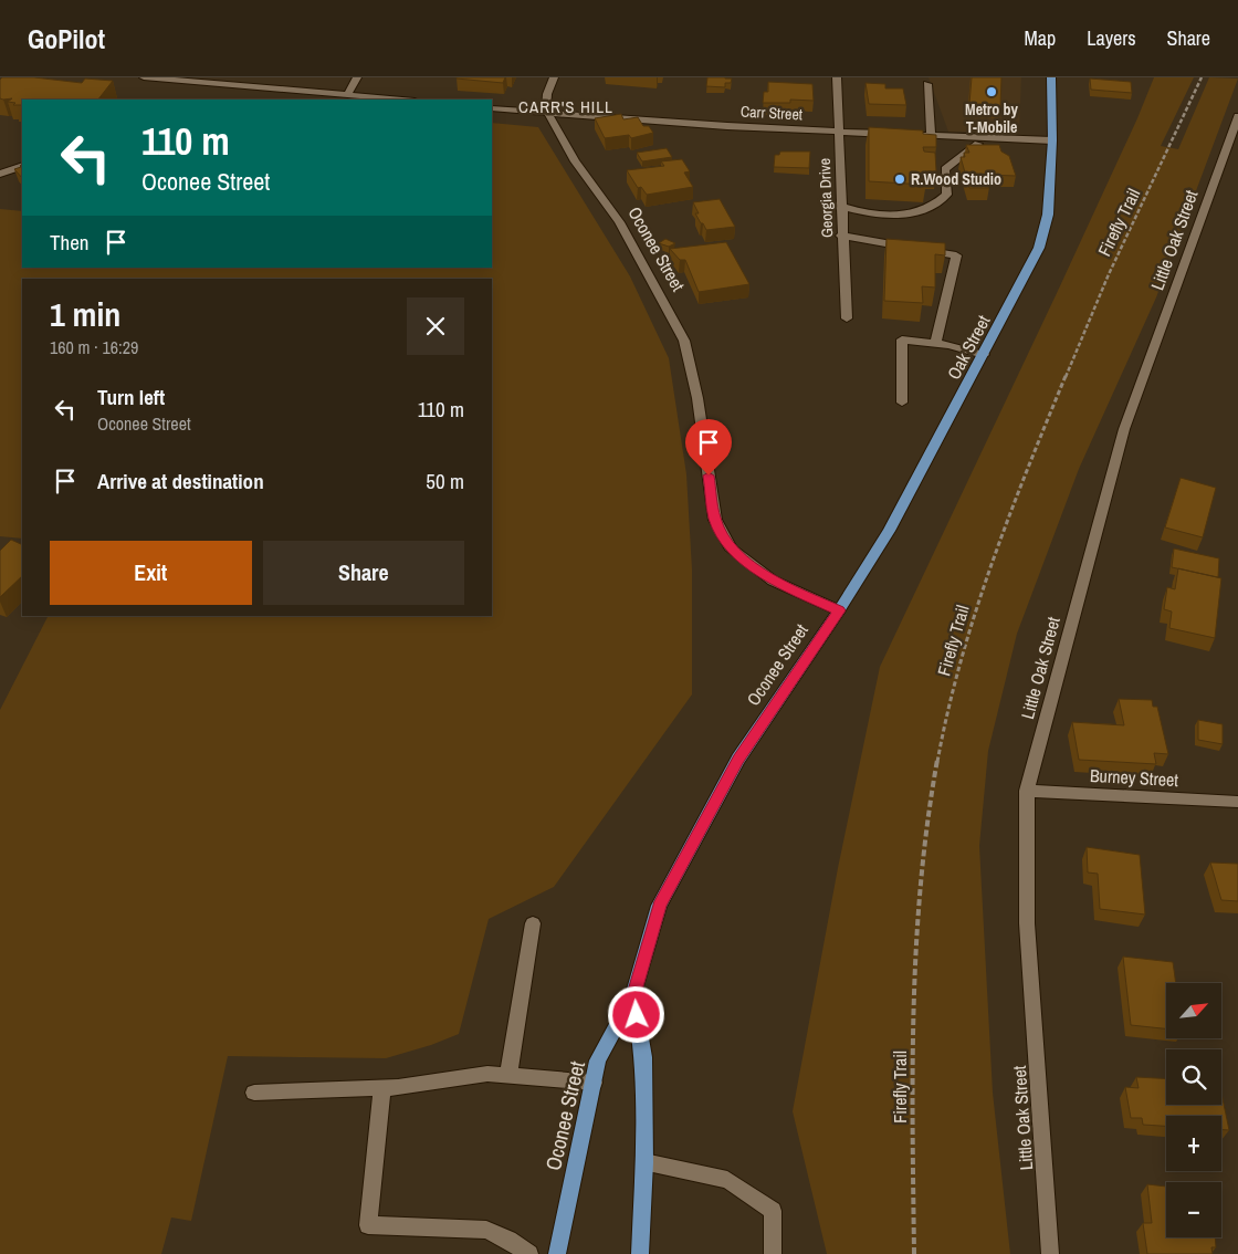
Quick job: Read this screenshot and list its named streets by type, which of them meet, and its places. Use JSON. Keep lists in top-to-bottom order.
{
  "streets": {
    "main road": ["Oconee Street", "Oak Street"],
    "street": [
      "Carr Street",
      "Georgia Drive",
      "Little Oak Street",
      "Burney Street"
    ],
    "path": ["Firefly Trail"]
  },
  "crossings": [
    ["Carr Street", "Georgia Drive"],
    ["Carr Street", "Oconee Street"],
    ["Carr Street", "Oak Street"],
    ["Little Oak Street", "Burney Street"],
    ["Oconee Street", "Oak Street"]
  ],
  "districts": ["CARR'S HILL"],
  "places": ["Metro by T-Mobile", "R.Wood Studio"],
  "north": "top right",
  "page": {
    "header": "GoPilot",
    "nav": ["Map", "Layers", "Share"],
    "turn": ["110 m", "Oconee Street"],
    "then": "Then",
    "heading": ["1 min", "160 m · 16:29"],
    "list": [
      {
        "name": "Turn left",
        "note": "Oconee Street",
        "value": "110 m"
      },
      {
        "name": "Arrive at destination",
        "value": "50 m"
      }
    ],
    "buttons": ["Exit", "Share"],
    "map_buttons": ["+", "−"]
  }
}
